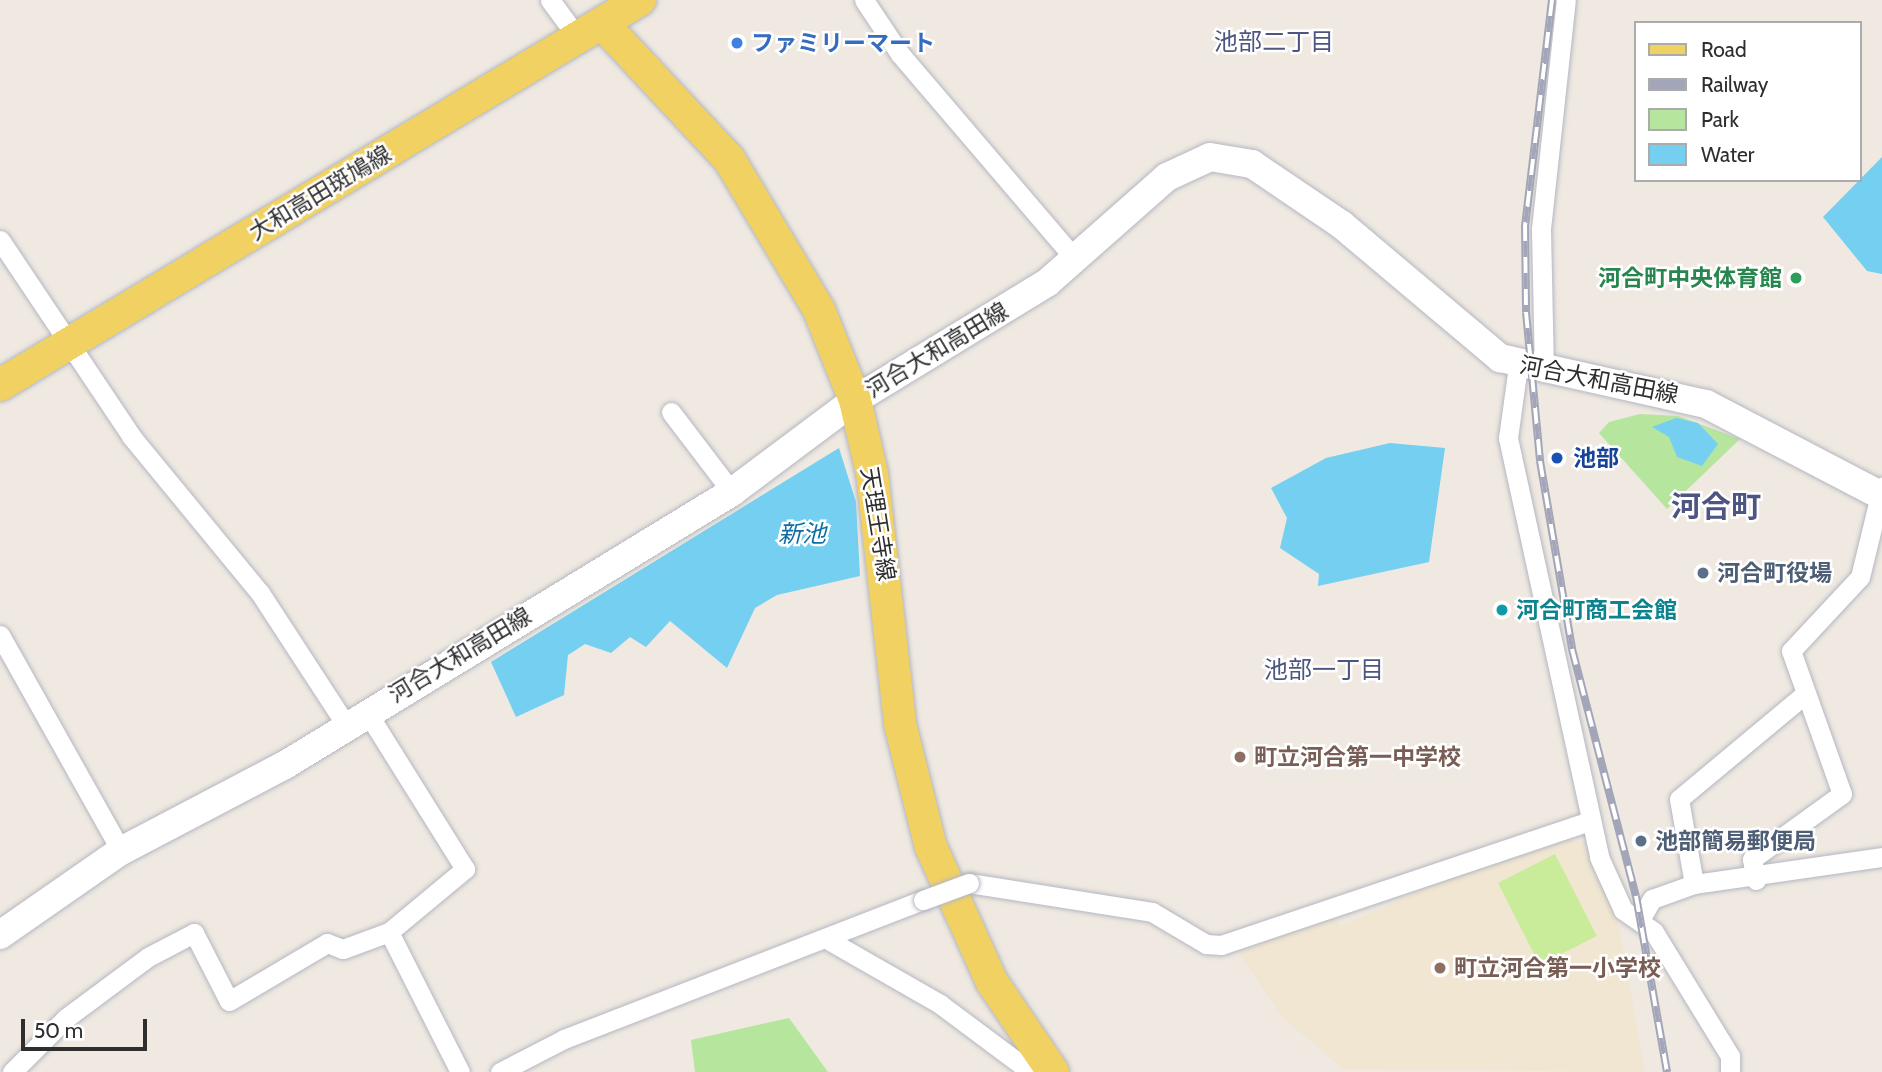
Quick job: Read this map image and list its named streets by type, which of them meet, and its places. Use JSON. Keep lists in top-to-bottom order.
{
  "streets": {
    "main road": ["大和高田斑鳩線", "河合大和高田線", "天理王寺線"]
  },
  "crossings": [
    ["大和高田斑鳩線", "天理王寺線"],
    ["河合大和高田線", "天理王寺線"]
  ],
  "districts": ["池部二丁目", "河合町", "池部一丁目"],
  "water": ["新池"],
  "places": [
    "ファミリーマート",
    "河合町中央体育館",
    "池部",
    "河合町役場",
    "河合町商工会館",
    "町立河合第一中学校",
    "池部簡易郵便局",
    "町立河合第一小学校"
  ],
  "legend": [
    "Road",
    "Railway",
    "Park",
    "Water"
  ],
  "scale_bar": "50 m"
}
